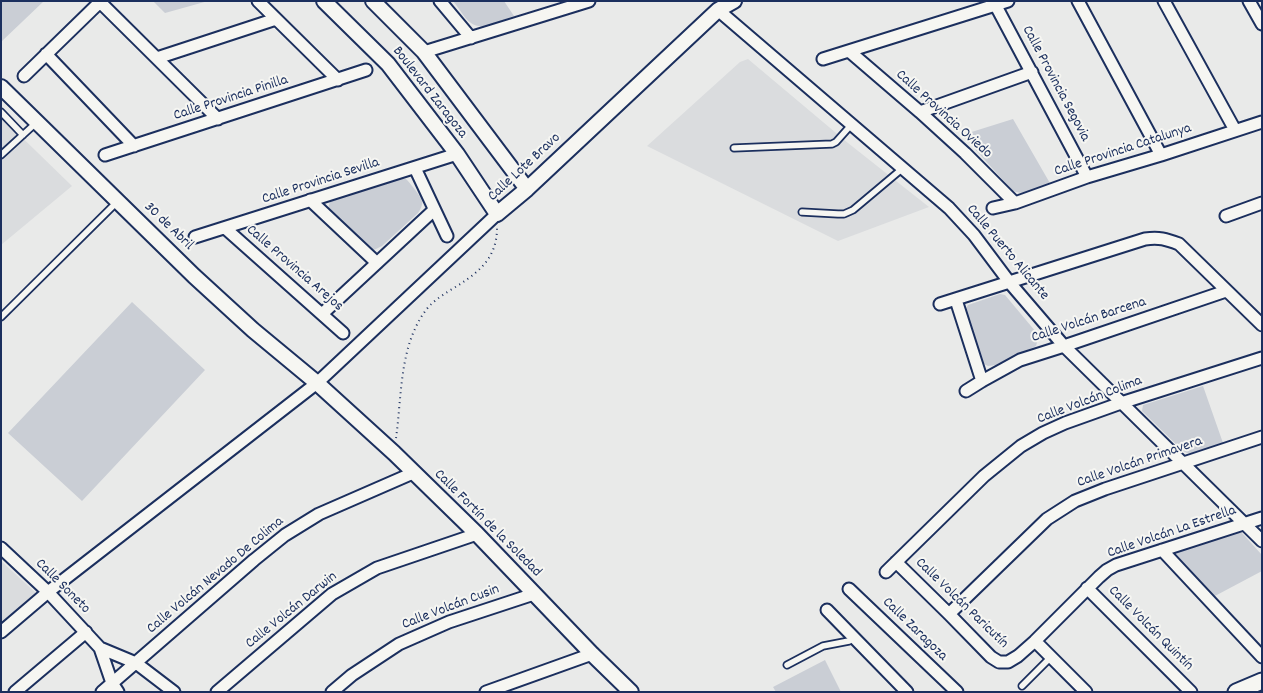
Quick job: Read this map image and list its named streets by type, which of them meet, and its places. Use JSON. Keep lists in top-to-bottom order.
{
  "streets": {
    "street": [
      "Calle Provincia Segovia",
      "Boulevard Zaragoza",
      "Calle Provincia Pinilla",
      "Calle Provincia Oviedo",
      "Calle Provincia Catalunya",
      "Calle Lote Bravo",
      "Calle Provincia Sevilla",
      "30 de Abril",
      "Calle Puerto Alicante",
      "Calle Provincia Arejos",
      "Calle Volcán Barcena",
      "Calle Volcán Colima",
      "Calle Volcán Primavera",
      "Calle Fortín de la Soledad",
      "Calle Volcán La Estrella",
      "Calle Volcán Nevado De Colima",
      "Calle Soneto",
      "Calle Volcán Paricutín",
      "Calle Volcán Cusin",
      "Calle Volcán Darwin",
      "Calle Volcán Quintín",
      "Calle Zaragoza"
    ]
  },
  "crossings": [
    ["Calle Provincia Segovia", "Calle Provincia Catalunya"],
    ["Boulevard Zaragoza", "Calle Lote Bravo"],
    ["Boulevard Zaragoza", "Calle Provincia Sevilla"],
    ["Calle Provincia Oviedo", "Calle Provincia Catalunya"],
    ["Calle Lote Bravo", "Calle Puerto Alicante"],
    ["Calle Lote Bravo", "Calle Fortín de la Soledad"],
    ["Calle Provincia Sevilla", "Calle Provincia Arejos"],
    ["30 de Abril", "Calle Fortín de la Soledad"],
    ["Calle Puerto Alicante", "Calle Volcán Barcena"],
    ["Calle Puerto Alicante", "Calle Volcán Colima"],
    ["Calle Puerto Alicante", "Calle Volcán Primavera"],
    ["Calle Puerto Alicante", "Calle Volcán La Estrella"],
    ["Calle Volcán Colima", "Calle Volcán Paricutín"],
    ["Calle Volcán Primavera", "Calle Volcán Paricutín"],
    ["Calle Fortín de la Soledad", "Calle Volcán Nevado De Colima"],
    ["Calle Fortín de la Soledad", "Calle Volcán Cusin"],
    ["Calle Fortín de la Soledad", "Calle Volcán Darwin"],
    ["Calle Volcán La Estrella", "Calle Volcán Paricutín"],
    ["Calle Volcán La Estrella", "Calle Volcán Quintín"],
    ["Calle Volcán Nevado De Colima", "Calle Soneto"]
  ]
}
